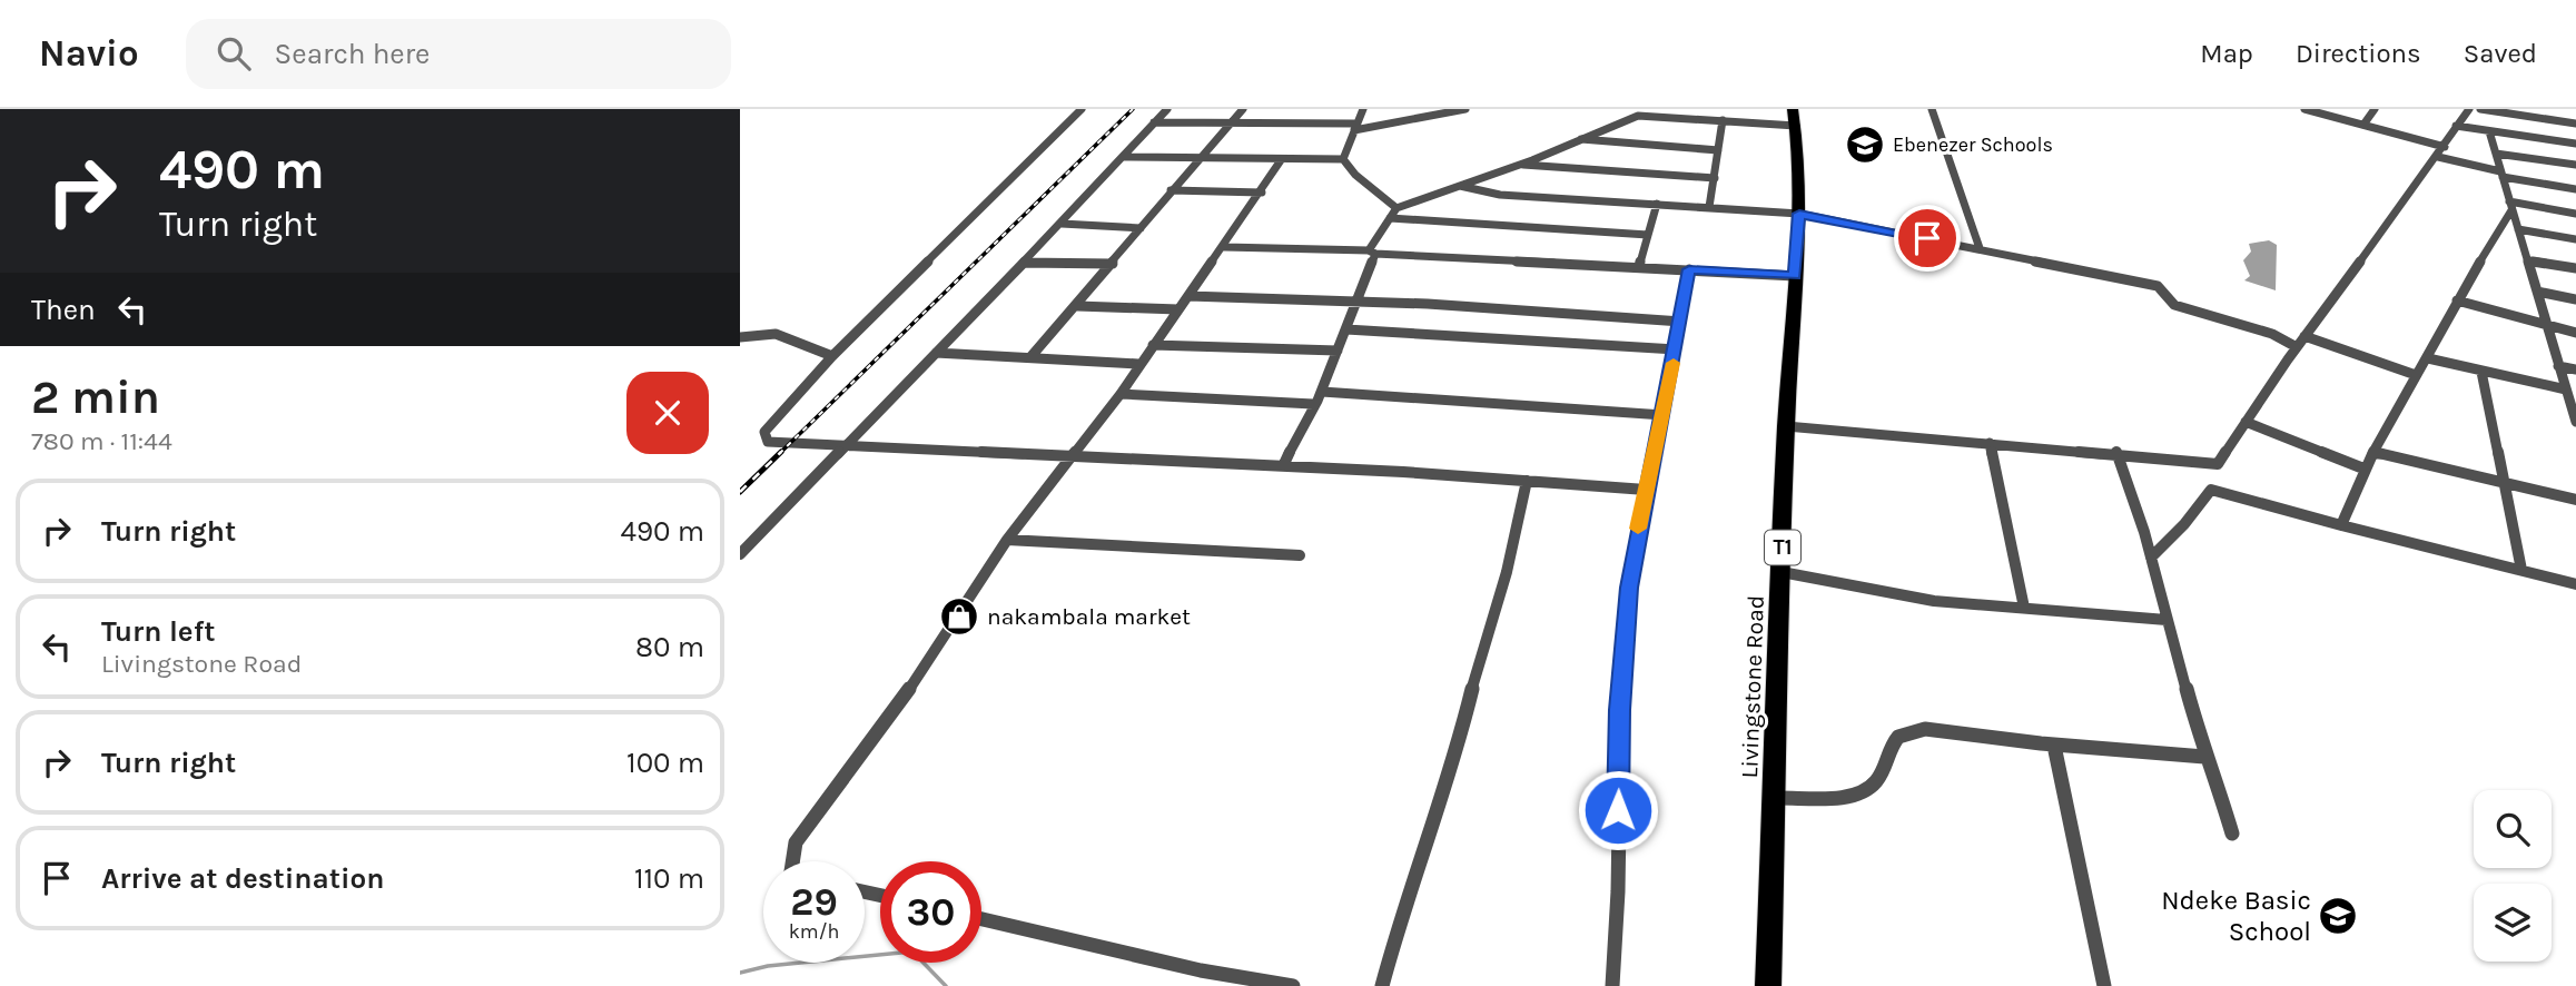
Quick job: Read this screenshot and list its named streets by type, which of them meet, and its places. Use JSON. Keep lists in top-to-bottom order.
{
  "streets": {
    "highway": ["T1", "Livingstone Road"]
  },
  "places": {
    "school or university": ["Ebenezer Schools", "Ndeke Basic School"],
    "shop": ["nakambala market"]
  },
  "page": {
    "header": "Navio",
    "search": "Search here",
    "nav": ["Map", "Directions", "Saved"],
    "turn": ["490 m", "Turn right"],
    "then": "Then",
    "heading": ["2 min", "780 m · 11:44"],
    "list": [
      {
        "name": "Turn right",
        "value": "490 m"
      },
      {
        "name": "Turn left",
        "note": "Livingstone Road",
        "value": "80 m"
      },
      {
        "name": "Turn right",
        "value": "100 m"
      },
      {
        "name": "Arrive at destination",
        "value": "110 m"
      }
    ],
    "speed": "29 km/h",
    "limit": "30"
  }
}
